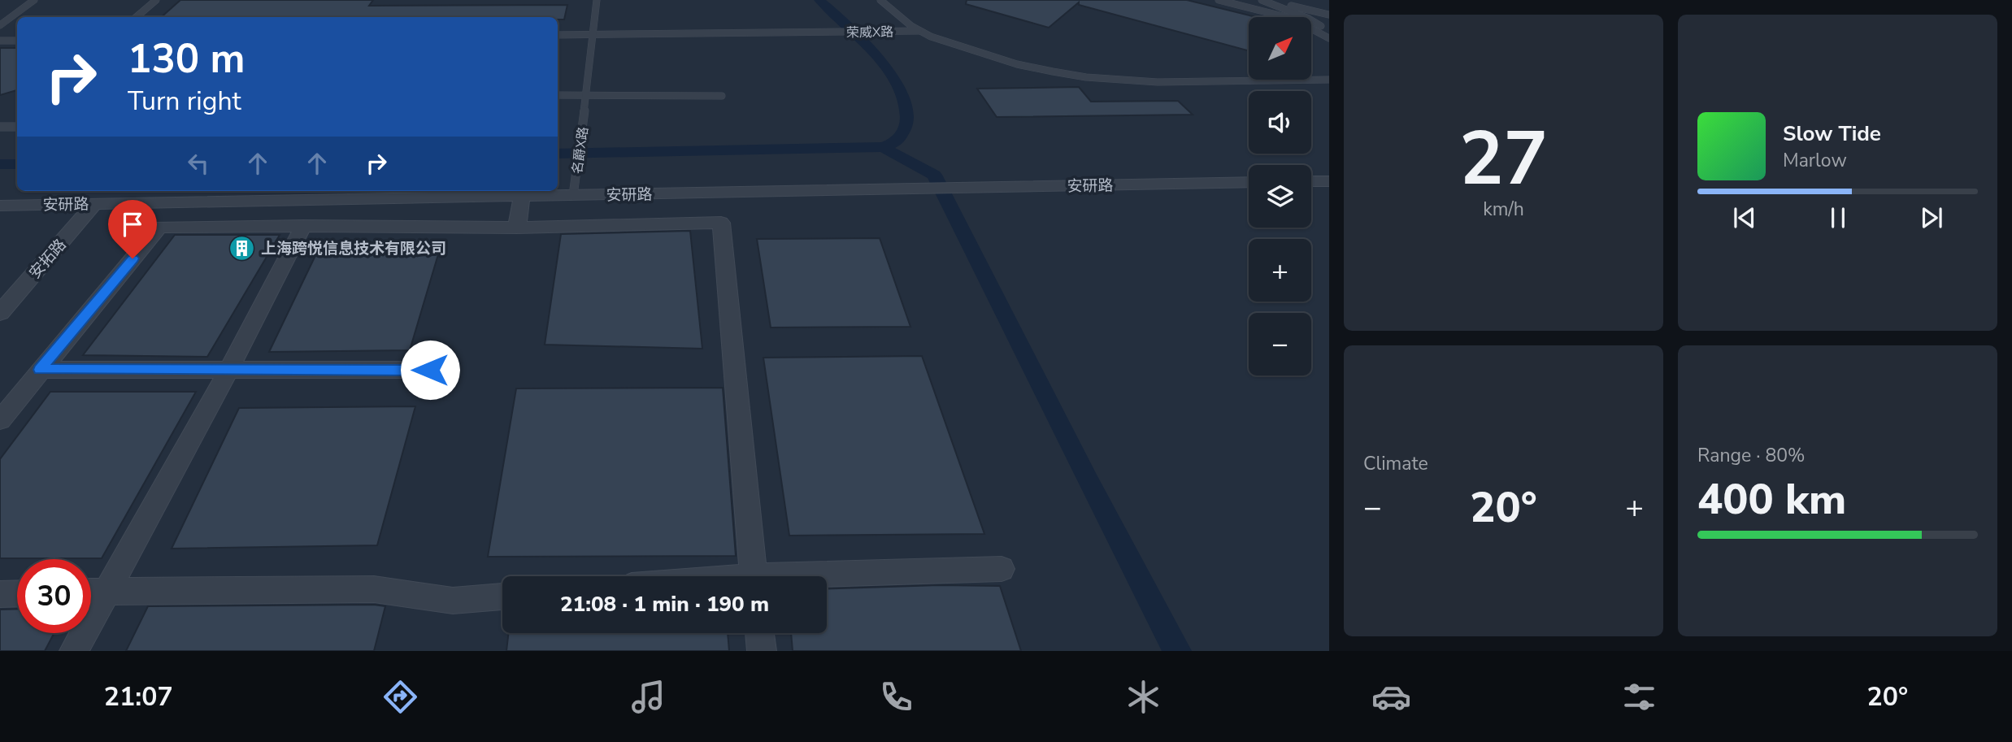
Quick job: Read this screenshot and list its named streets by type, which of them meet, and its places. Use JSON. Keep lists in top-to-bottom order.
{
  "streets": {
    "street": ["安研路", "安拓路"],
    "lane": ["荣威X路", "名爵X路"]
  },
  "crossings": [
    ["荣威X路", "名爵X路"],
    ["名爵X路", "安研路"],
    ["安研路", "安拓路"]
  ],
  "places": {
    "building": ["上海跨悦信息技术有限公司"]
  },
  "north": "top right",
  "page": {
    "tile": [
      ["27", "km/h"],
      "Climate",
      ["Range · 80%", "400 km"]
    ],
    "map_buttons": ["+", "−"],
    "turn": ["130 m", "Turn right"],
    "song": ["Slow Tide", "Marlow"],
    "heat": ["−", "20°", "+"],
    "limit": "30",
    "trip": "21:08 · 1 min · 190 m",
    "tabs": ["21:07", "20°"]
  }
}
